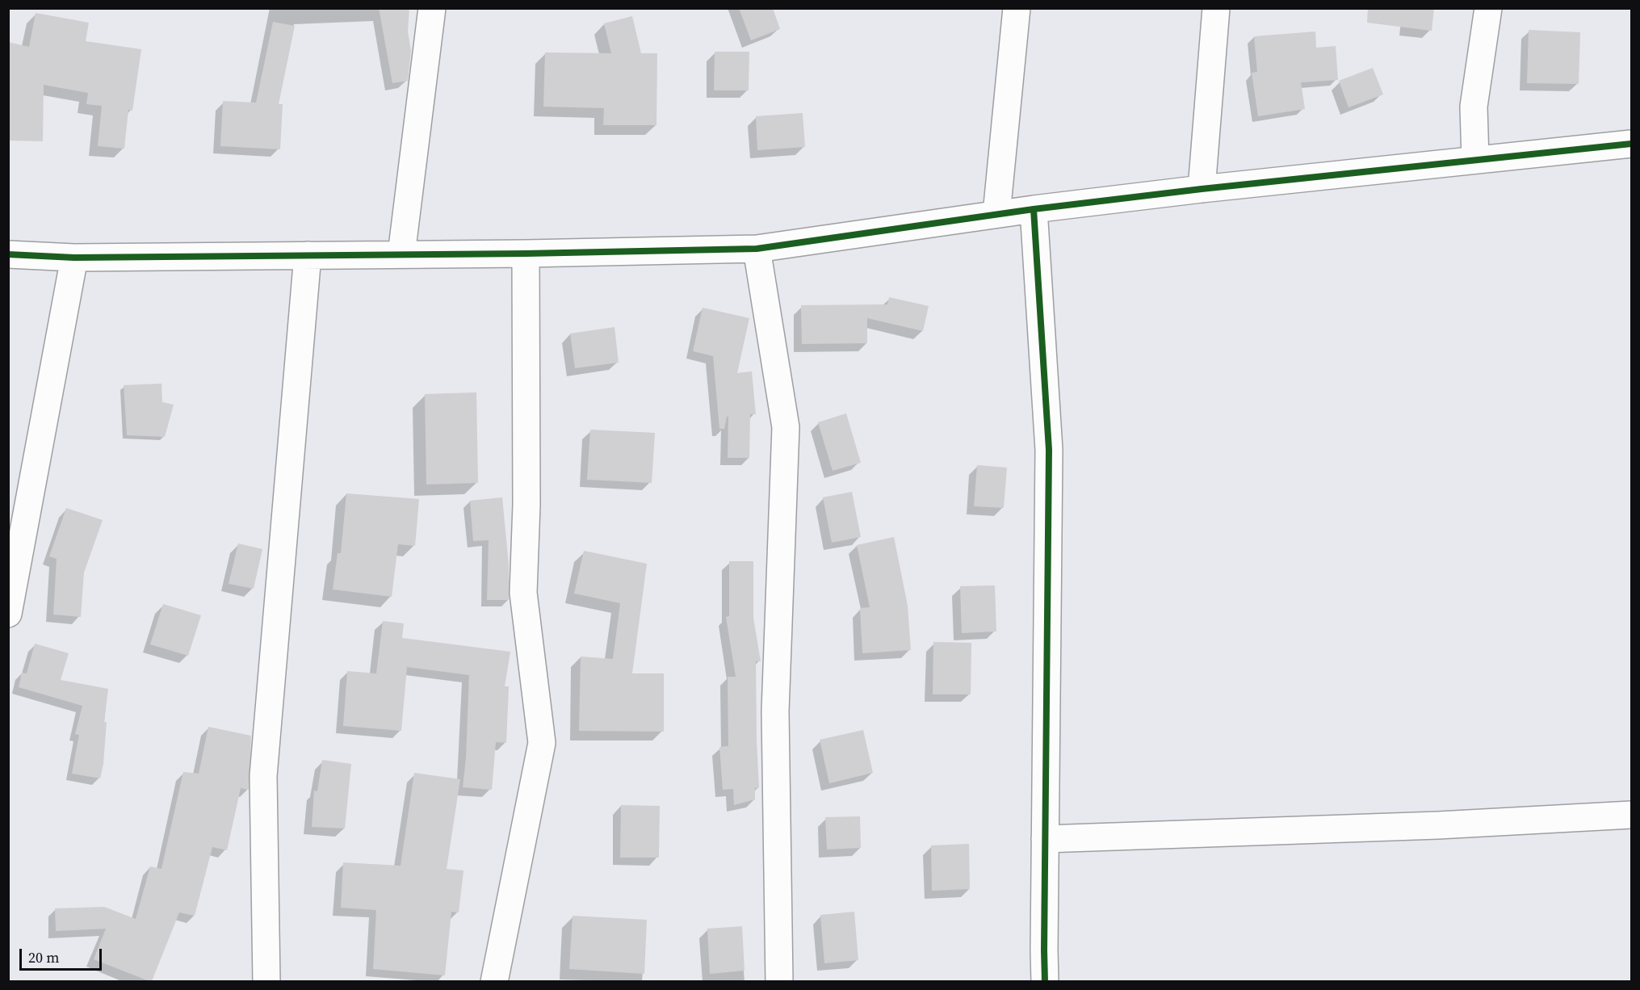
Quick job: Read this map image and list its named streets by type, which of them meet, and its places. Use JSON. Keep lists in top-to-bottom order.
{
  "scale_bar": "20 m"
}
